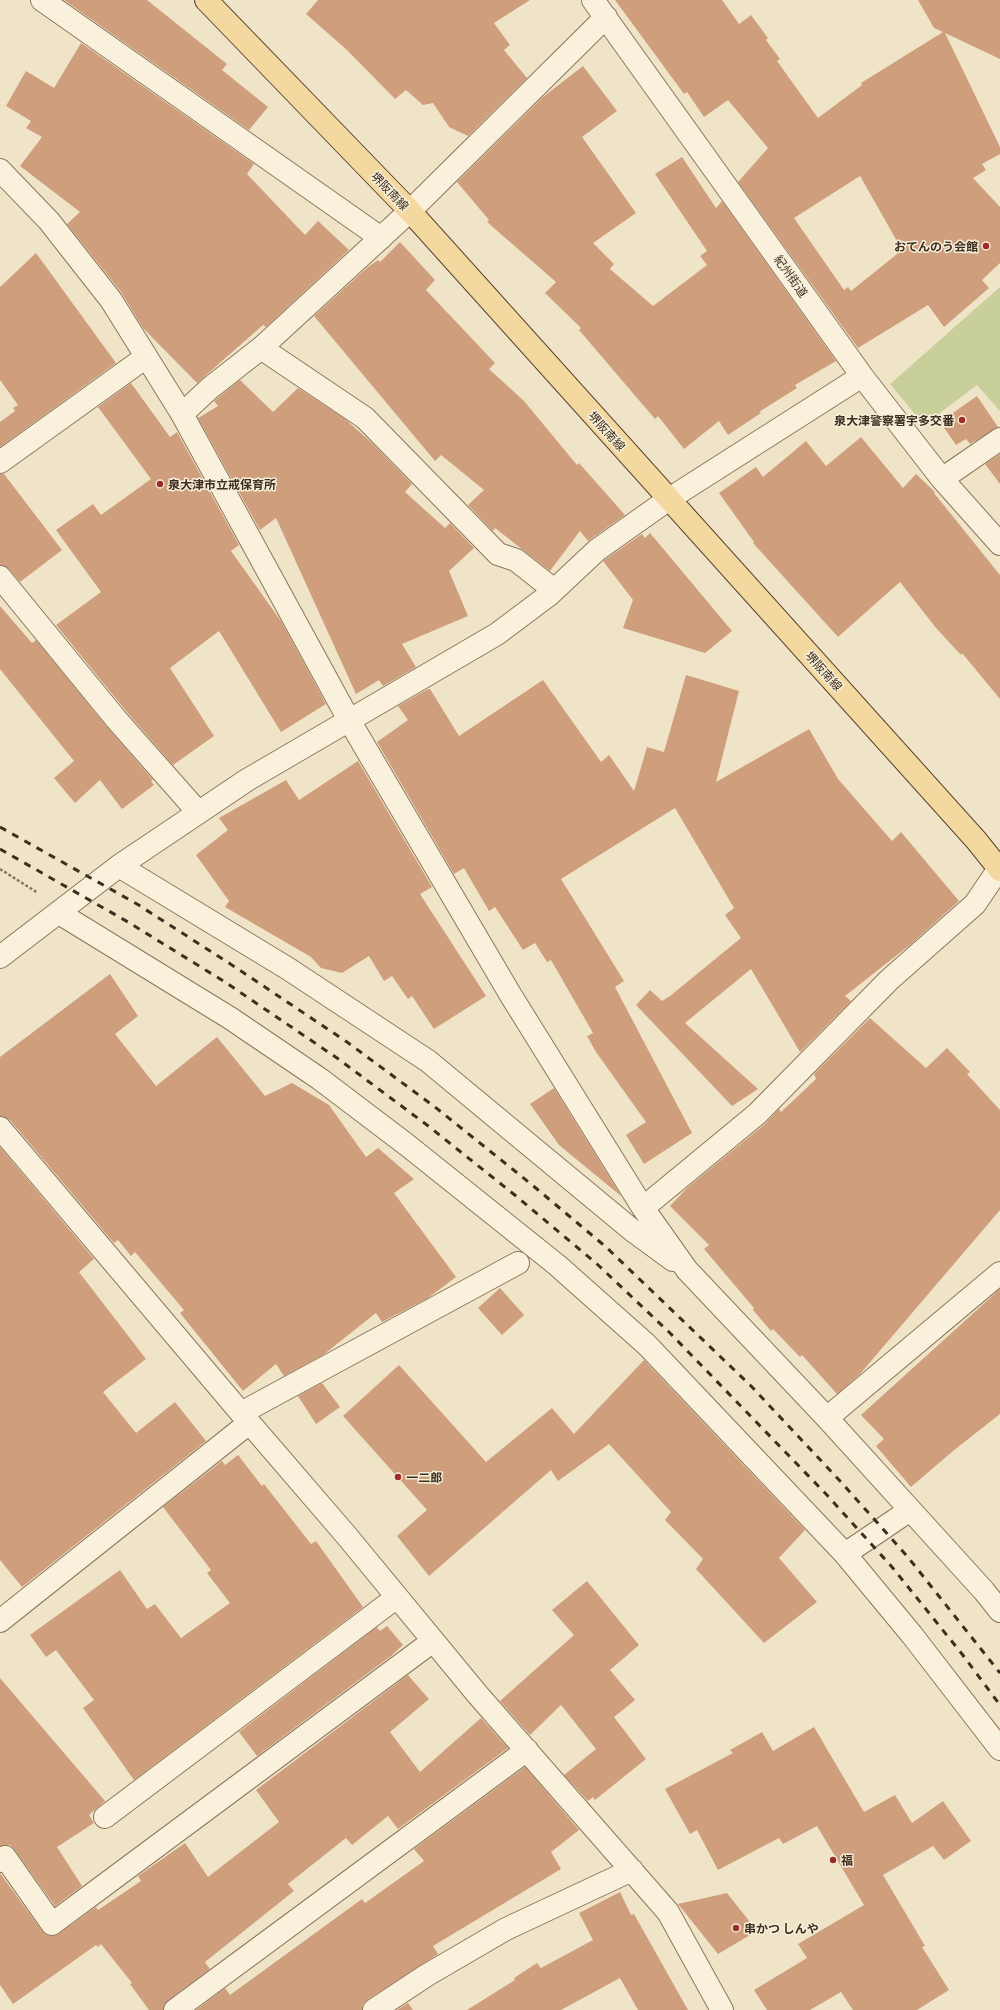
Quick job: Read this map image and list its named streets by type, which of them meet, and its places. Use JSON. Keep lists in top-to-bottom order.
{
  "streets": {
    "main road": ["堺阪南線"],
    "street": ["紀州街道"]
  },
  "places": [
    "おてんのう会館",
    "泉大津警察署宇多交番",
    "泉大津市立戒保育所",
    "一二郎",
    "福",
    "串かつ しんや"
  ]
}
